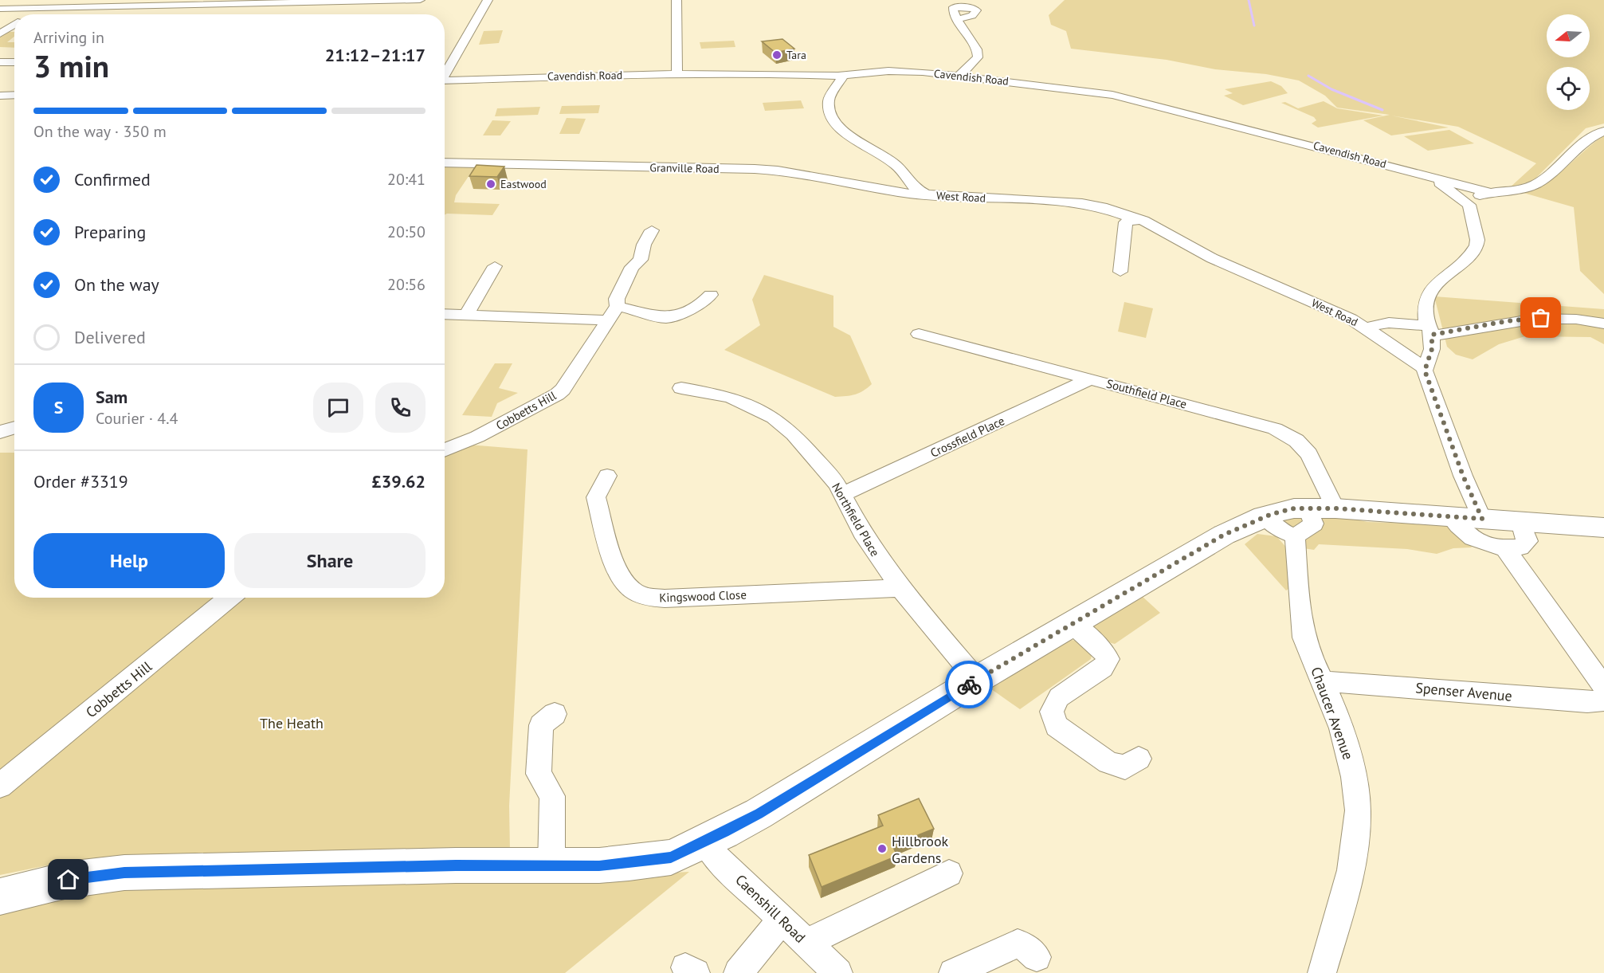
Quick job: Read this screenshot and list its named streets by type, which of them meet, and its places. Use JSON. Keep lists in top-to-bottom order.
{
  "streets": {
    "street": [
      "Cavendish Road",
      "Granville Road",
      "West Road",
      "Southfield Place",
      "Cobbetts Hill",
      "Crossfield Place",
      "Northfield Place",
      "Kingswood Close",
      "Spenser Avenue",
      "Chaucer Avenue",
      "Caenshill Road"
    ]
  },
  "crossings": [
    ["Cavendish Road", "West Road"],
    ["Granville Road", "West Road"],
    ["Southfield Place", "Crossfield Place"],
    ["Crossfield Place", "Northfield Place"],
    ["Northfield Place", "Kingswood Close"],
    ["Spenser Avenue", "Chaucer Avenue"]
  ],
  "parks": ["The Heath"],
  "places": ["Tara", "Eastwood", "Hillbrook Gardens"],
  "north": "left",
  "page": {
    "heading": ["3 min", "Arriving in", "21:12–21:17"],
    "panel": [
      "Sam",
      "Courier · 4.4",
      "Order #3319",
      "£39.62"
    ],
    "bar": "On the way · 350 m",
    "list": [
      ["Confirmed", "20:41"],
      ["Preparing", "20:50"],
      ["On the way", "20:56"],
      "Delivered"
    ],
    "round": "S",
    "buttons": ["Help", "Share"]
  }
}
